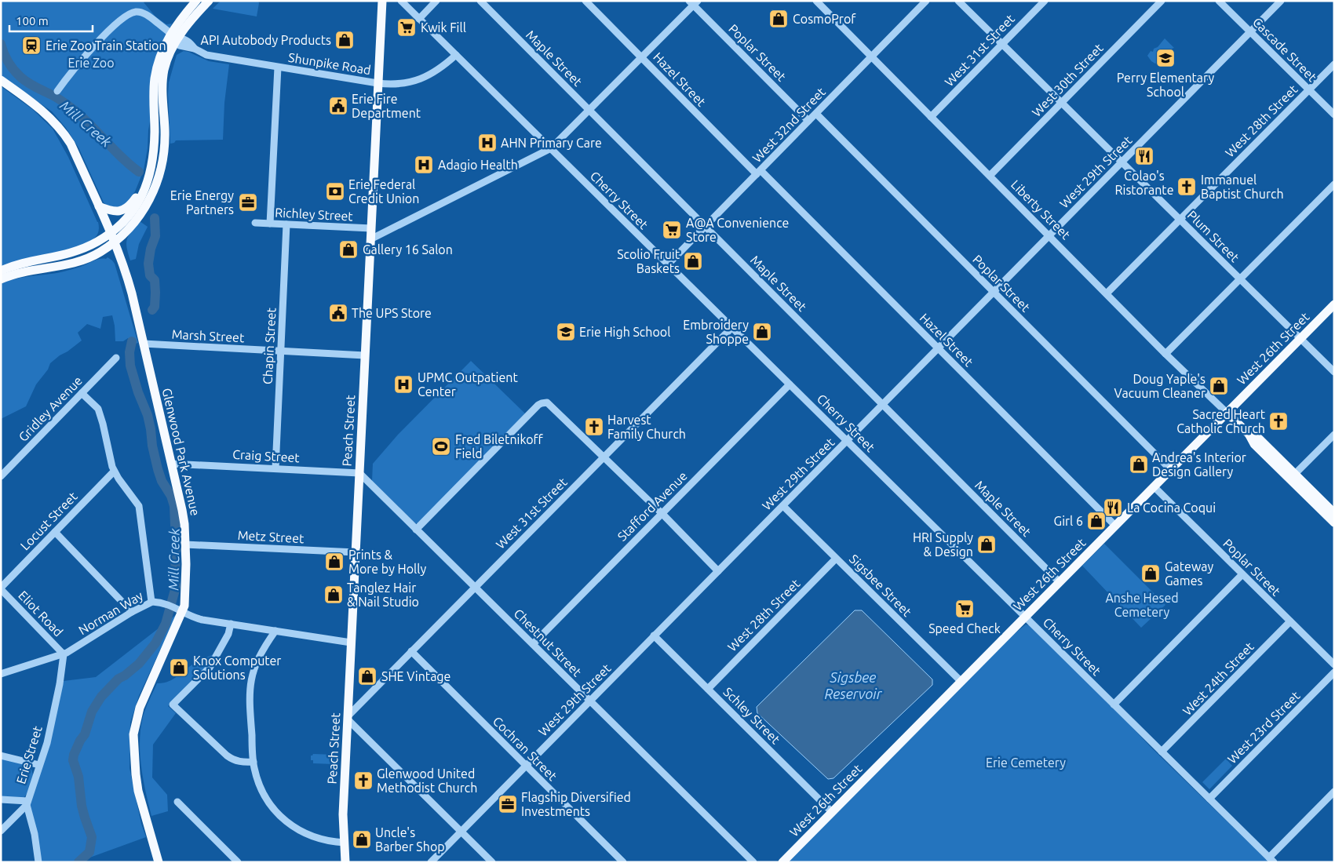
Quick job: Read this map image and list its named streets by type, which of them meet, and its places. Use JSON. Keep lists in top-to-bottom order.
{
  "streets": {
    "main road": [
      "Liberty Street",
      "West 26th Street",
      "Peach Street",
      "Glenwood Park Avenue"
    ],
    "street": [
      "Cascade Street",
      "West 31st Street",
      "Poplar Street",
      "Maple Street",
      "Shunpike Road",
      "Hazel Street",
      "West 30th Street",
      "West 28th Street",
      "West 32nd Street",
      "West 29th Street",
      "Cherry Street",
      "Richley Street",
      "Plum Street",
      "Marsh Street",
      "Chapin Street",
      "Gridley Avenue",
      "Craig Street",
      "Stafford Avenue",
      "Locust Street",
      "Metz Street",
      "Sigsbee Street",
      "Norman Way",
      "Eliot Road",
      "Chestnut Street",
      "West 24th Street",
      "Schley Street",
      "West 23rd Street",
      "Cochran Street",
      "Erie Street"
    ]
  },
  "crossings": [
    ["Cascade Street", "West 28th Street"],
    ["Cascade Street", "West 29th Street"],
    ["West 31st Street", "Cherry Street"],
    ["West 31st Street", "Liberty Street"],
    ["West 31st Street", "Plum Street"],
    ["West 31st Street", "Peach Street"],
    ["West 31st Street", "Chestnut Street"],
    ["West 31st Street", "Cochran Street"],
    ["Poplar Street", "West 32nd Street"],
    ["Poplar Street", "West 29th Street"],
    ["Poplar Street", "West 26th Street"],
    ["Poplar Street", "West 24th Street"],
    ["Maple Street", "West 32nd Street"],
    ["Maple Street", "West 29th Street"],
    ["Maple Street", "West 26th Street"],
    ["Shunpike Road", "Cherry Street"],
    ["Shunpike Road", "Peach Street"],
    ["Hazel Street", "West 32nd Street"],
    ["Hazel Street", "West 29th Street"],
    ["Hazel Street", "West 26th Street"],
    ["West 30th Street", "Liberty Street"],
    ["West 30th Street", "Plum Street"],
    ["West 28th Street", "Liberty Street"],
    ["West 28th Street", "Plum Street"],
    ["West 28th Street", "Sigsbee Street"],
    ["West 28th Street", "Schley Street"],
    ["West 32nd Street", "Cherry Street"],
    ["West 32nd Street", "Liberty Street"],
    ["West 29th Street", "Cherry Street"],
    ["West 29th Street", "Liberty Street"],
    ["West 29th Street", "Plum Street"],
    ["West 29th Street", "Sigsbee Street"],
    ["West 29th Street", "Chestnut Street"],
    ["West 29th Street", "Schley Street"],
    ["West 29th Street", "Cochran Street"],
    ["Cherry Street", "West 26th Street"],
    ["Cherry Street", "Stafford Avenue"],
    ["Cherry Street", "West 24th Street"],
    ["Cherry Street", "West 23rd Street"],
    ["Liberty Street", "West 26th Street"],
    ["Richley Street", "Chapin Street"],
    ["Richley Street", "Peach Street"],
    ["Plum Street", "West 26th Street"],
    ["Marsh Street", "Chapin Street"],
    ["Marsh Street", "Peach Street"],
    ["Marsh Street", "Glenwood Park Avenue"],
    ["Chapin Street", "Craig Street"],
    ["West 26th Street", "Sigsbee Street"],
    ["West 26th Street", "Schley Street"],
    ["Peach Street", "Craig Street"],
    ["Peach Street", "Metz Street"],
    ["Peach Street", "Norman Way"],
    ["Peach Street", "Chestnut Street"],
    ["Glenwood Park Avenue", "Craig Street"],
    ["Glenwood Park Avenue", "Metz Street"],
    ["Glenwood Park Avenue", "Norman Way"],
    ["Craig Street", "Chestnut Street"],
    ["Stafford Avenue", "Chestnut Street"],
    ["Locust Street", "Eliot Road"],
    ["Norman Way", "Eliot Road"],
    ["Norman Way", "Erie Street"],
    ["Eliot Road", "Erie Street"]
  ],
  "water": ["Mill Creek", "Sigsbee Reservoir"],
  "parks": ["Erie Zoo", "Anshe Hesed Cemetery", "Erie Cemetery"],
  "places": {
    "shop": [
      "CosmoProf",
      "API Autobody Products",
      "Gallery 16 Salon",
      "Scolio Fruit Baskets",
      "Embroidery Shoppe",
      "Doug Yaple's Vacuum Cleaner",
      "Andrea's Interior Design Gallery",
      "Girl 6",
      "HRI Supply & Design",
      "Prints & More by Holly",
      "Gateway Games",
      "Tanglez Hair & Nail Studio",
      "Knox Computer Solutions",
      "SHE Vintage",
      "Uncle's Barber Shop"
    ],
    "supermarket": ["Kwik Fill", "A@A Convenience Store", "Speed Check"],
    "station": ["Erie Zoo Train Station"],
    "school or university": ["Perry Elementary School", "Erie High School"],
    "public building": ["Erie Fire Department", "The UPS Store"],
    "hospital": ["AHN Primary Care", "Adagio Health", "UPMC Outpatient Center"],
    "restaurant": ["Colao's Ristorante", "La Cocina Coqui"],
    "church": [
      "Immanuel Baptist Church",
      "Sacred Heart Catholic Church",
      "Harvest Family Church",
      "Glenwood United Methodist Church"
    ],
    "bank": ["Erie Federal Credit Union"],
    "office": ["Erie Energy Partners", "Flagship Diversified Investments"],
    "sports": ["Fred Biletnikoff Field"]
  },
  "scale_bar": "100 m"
}
